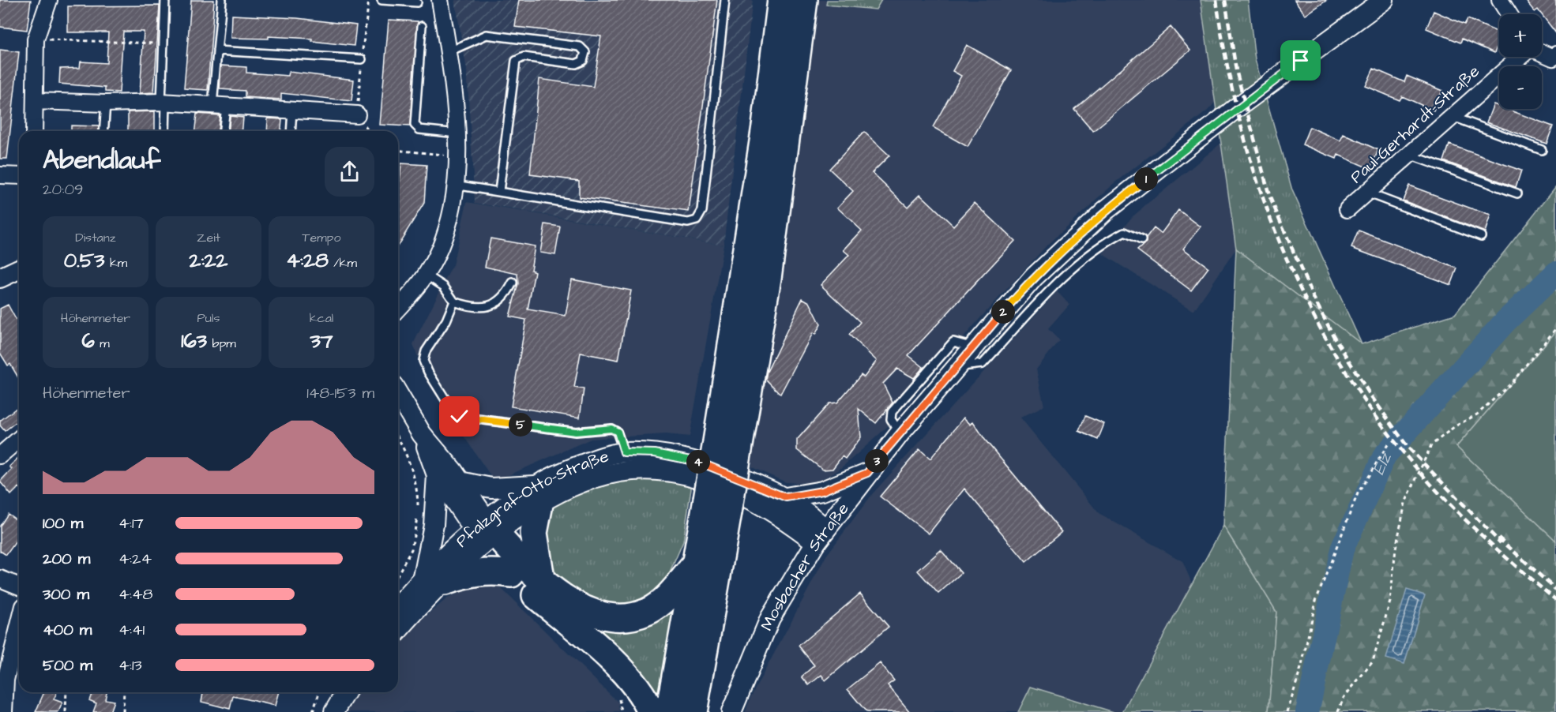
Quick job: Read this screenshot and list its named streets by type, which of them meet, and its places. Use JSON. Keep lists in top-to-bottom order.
{
  "streets": {
    "street": ["Paul-Gerhardt-Straße", "Pfalzgraf-Otto-Straße", "Mosbacher Straße"]
  },
  "crossings": [
    ["Pfalzgraf-Otto-Straße", "Mosbacher Straße"]
  ],
  "water": ["Elz"],
  "page": {
    "map_buttons": ["+", "−"],
    "heading": ["Abendlauf", "20:09"],
    "pins": [
      "1",
      "2",
      "5",
      "3",
      "4"
    ],
    "stats": [
      ["Distanz", "0.53 km"],
      ["Zeit", "2:22"],
      ["Tempo", "4:28 /km"],
      ["Höhenmeter", "6 m"],
      ["Puls", "163 bpm"],
      ["kcal", "37"]
    ],
    "chart": ["Höhenmeter", "148–153 m"],
    "list": [
      {
        "name": "100 m",
        "note": "4:17"
      },
      {
        "name": "200 m",
        "note": "4:24"
      },
      {
        "name": "300 m",
        "note": "4:48"
      },
      {
        "name": "400 m",
        "note": "4:41"
      },
      {
        "name": "500 m",
        "note": "4:13"
      }
    ]
  }
}
